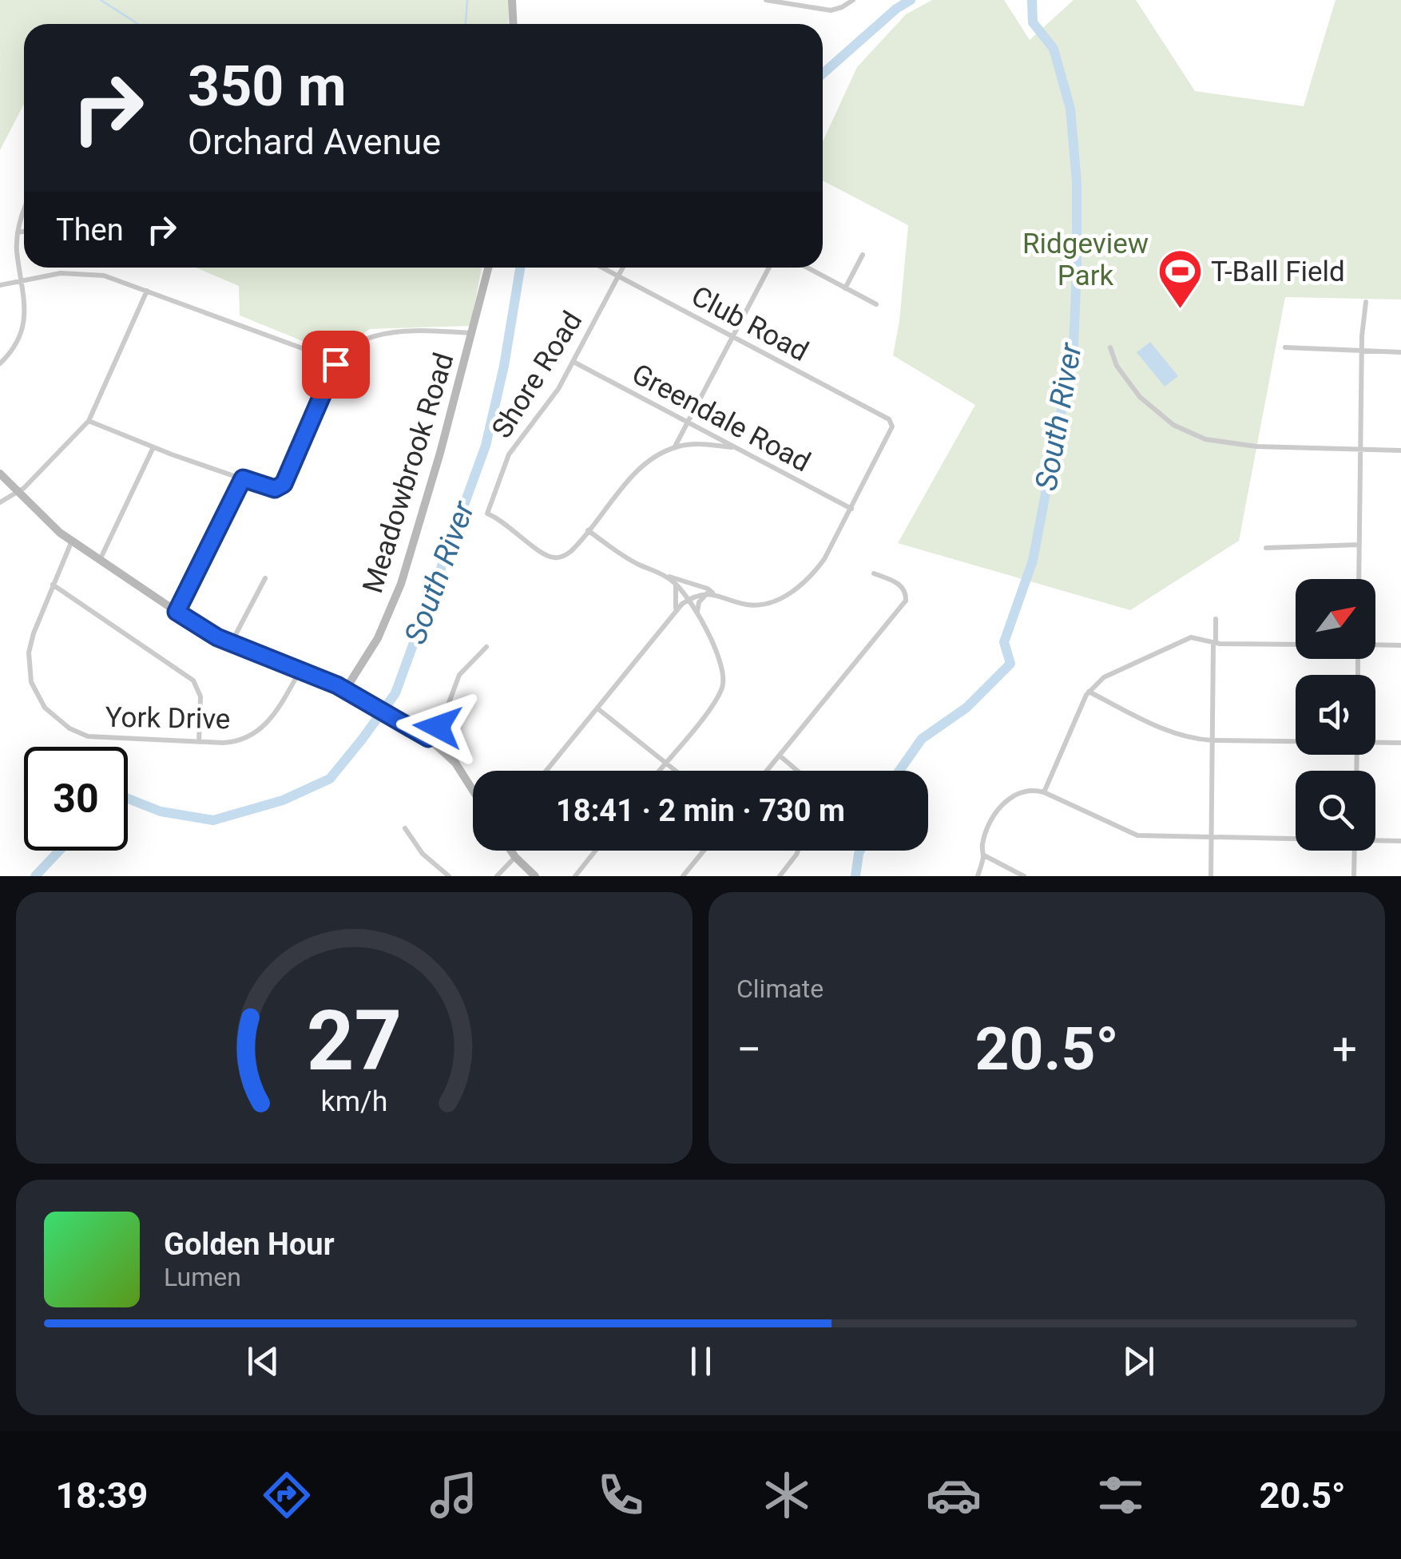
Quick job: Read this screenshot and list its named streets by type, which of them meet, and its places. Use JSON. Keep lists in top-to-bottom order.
{
  "streets": {
    "main road": ["Meadowbrook Road"],
    "street": [
      "Club Road",
      "Shore Road",
      "Greendale Road",
      "York Drive"
    ]
  },
  "crossings": [
    ["Club Road", "Shore Road"],
    ["Club Road", "Greendale Road"],
    ["Shore Road", "Greendale Road"]
  ],
  "water": ["South River"],
  "parks": ["Ridgeview Park"],
  "places": {
    "sports": ["T-Ball Field"]
  },
  "north": "top right",
  "page": {
    "turn": ["350 m", "Orchard Avenue"],
    "then": "Then",
    "limit": "30",
    "trip": "18:41 · 2 min · 730 m",
    "tile": "Climate",
    "heat": ["−", "20.5°", "+"],
    "song": ["Golden Hour", "Lumen"],
    "tabs": ["18:39", "20.5°"],
    "gauge": ["27", "km/h"]
  }
}
